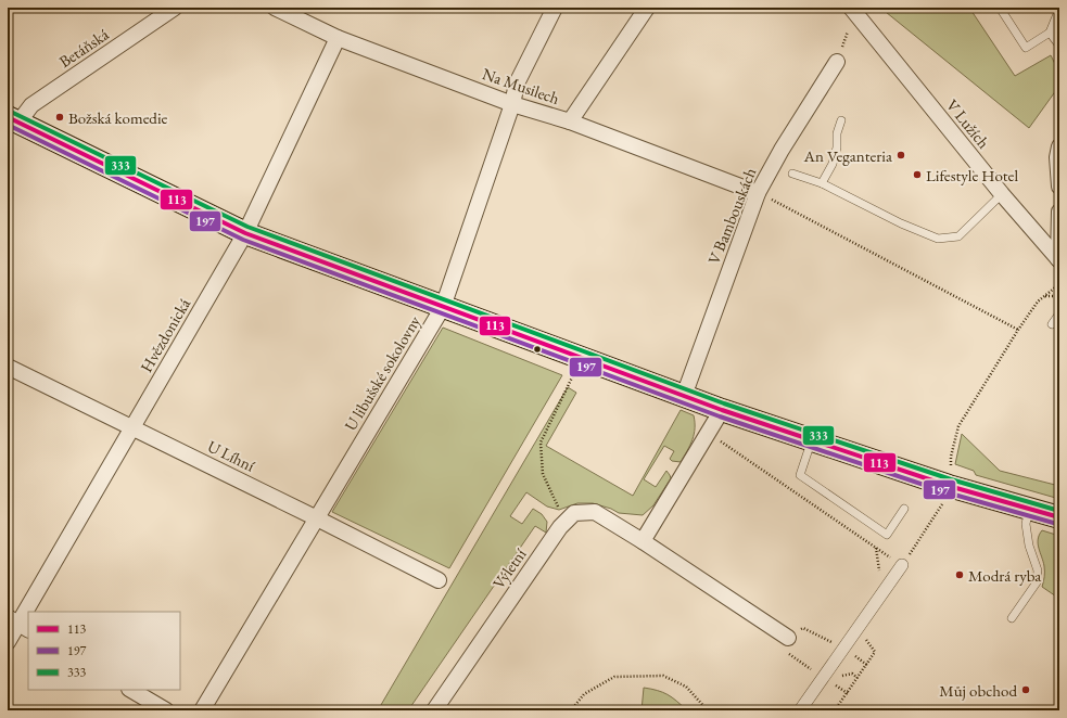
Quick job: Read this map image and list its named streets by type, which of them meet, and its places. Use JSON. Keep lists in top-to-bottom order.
{
  "streets": {
    "street": [
      "Betáňská",
      "Na Musilech",
      "V Lužích",
      "V Bambouskách",
      "Hvězdonická",
      "U libušské sokolovny",
      "U Líhní",
      "Výletní"
    ]
  },
  "crossings": [
    ["Na Musilech", "V Bambouskách"],
    ["Na Musilech", "Hvězdonická"],
    ["Na Musilech", "U libušské sokolovny"],
    ["Hvězdonická", "U Líhní"],
    ["U libušské sokolovny", "U Líhní"]
  ],
  "places": [
    "Božská komedie",
    "An Veganteria",
    "Lifestyle Hotel",
    "Modrá ryba",
    "Můj obchod"
  ],
  "lines": ["transit line 333", "transit line 113", "transit line 197"],
  "legend": ["113", "197", "333"]
}
